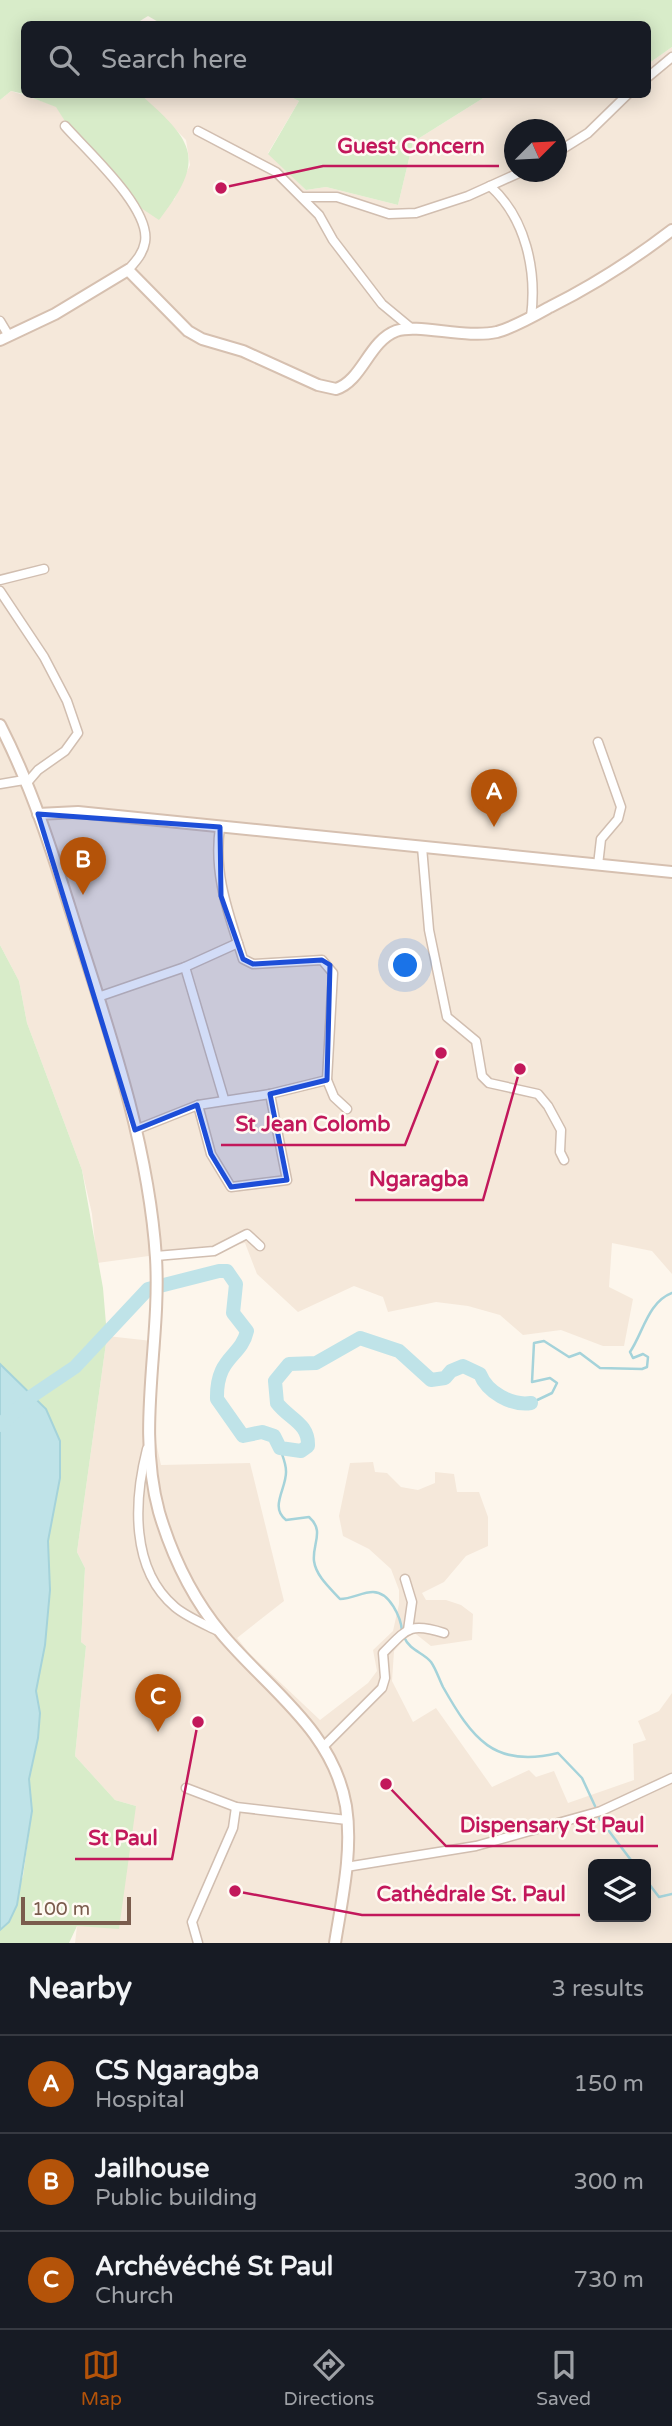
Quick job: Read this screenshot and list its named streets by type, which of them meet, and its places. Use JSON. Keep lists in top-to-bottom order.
{
  "places": [
    "Guest Concern",
    "St Jean Colomb",
    "Ngaragba",
    "St Paul",
    "Dispensary St Paul",
    "Cathédrale St. Paul"
  ],
  "scale_bar": "100 m",
  "north": "top right",
  "page": {
    "search": "Search here",
    "pins": ["A", "B", "C"],
    "scale": "100 m",
    "heading": ["Nearby", "3 results"],
    "list": [
      {
        "mark": "A",
        "name": "CS Ngaragba",
        "note": "Hospital",
        "value": "150 m"
      },
      {
        "mark": "B",
        "name": "Jailhouse",
        "note": "Public building",
        "value": "300 m"
      },
      {
        "mark": "C",
        "name": "Archévéché St Paul",
        "note": "Church",
        "value": "730 m"
      }
    ],
    "nav": ["Map", "Directions", "Saved"]
  }
}
